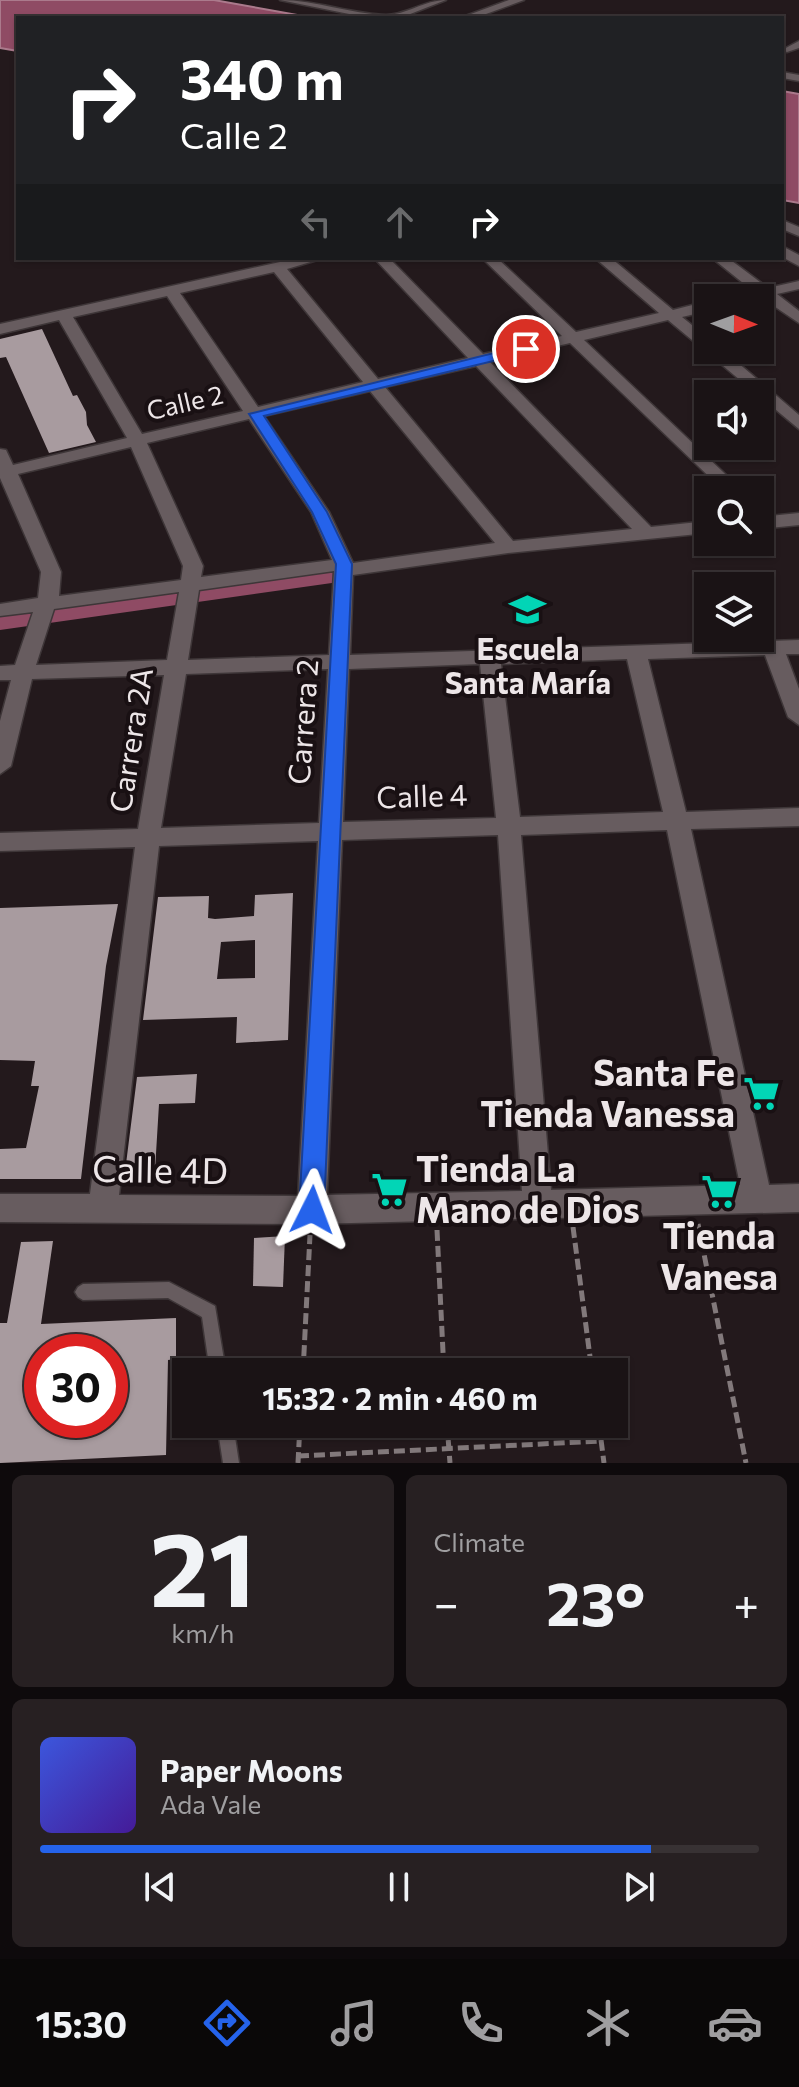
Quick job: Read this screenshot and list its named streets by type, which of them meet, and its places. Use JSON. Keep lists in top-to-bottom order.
{
  "streets": {
    "street": [
      "Calle 2",
      "Carrera 2",
      "Carrera 2A",
      "Calle 4",
      "Calle 4D"
    ]
  },
  "crossings": [
    ["Calle 2", "Carrera 2"],
    ["Calle 2", "Carrera 2A"],
    ["Carrera 2", "Calle 4"],
    ["Carrera 2", "Calle 4D"],
    ["Carrera 2A", "Calle 4"],
    ["Carrera 2A", "Calle 4D"]
  ],
  "places": {
    "school or university": ["Escuela Santa María"],
    "supermarket": ["Santa Fe Tienda Vanessa", "Tienda La Mano de Dios", "Tienda Vanesa"]
  },
  "north": "right",
  "page": {
    "turn": ["340 m", "Calle 2"],
    "limit": "30",
    "trip": "15:32 · 2 min · 460 m",
    "tile": [
      ["21", "km/h"],
      "Climate"
    ],
    "heat": ["−", "23°", "+"],
    "song": ["Paper Moons", "Ada Vale"],
    "tabs": "15:30"
  }
}
